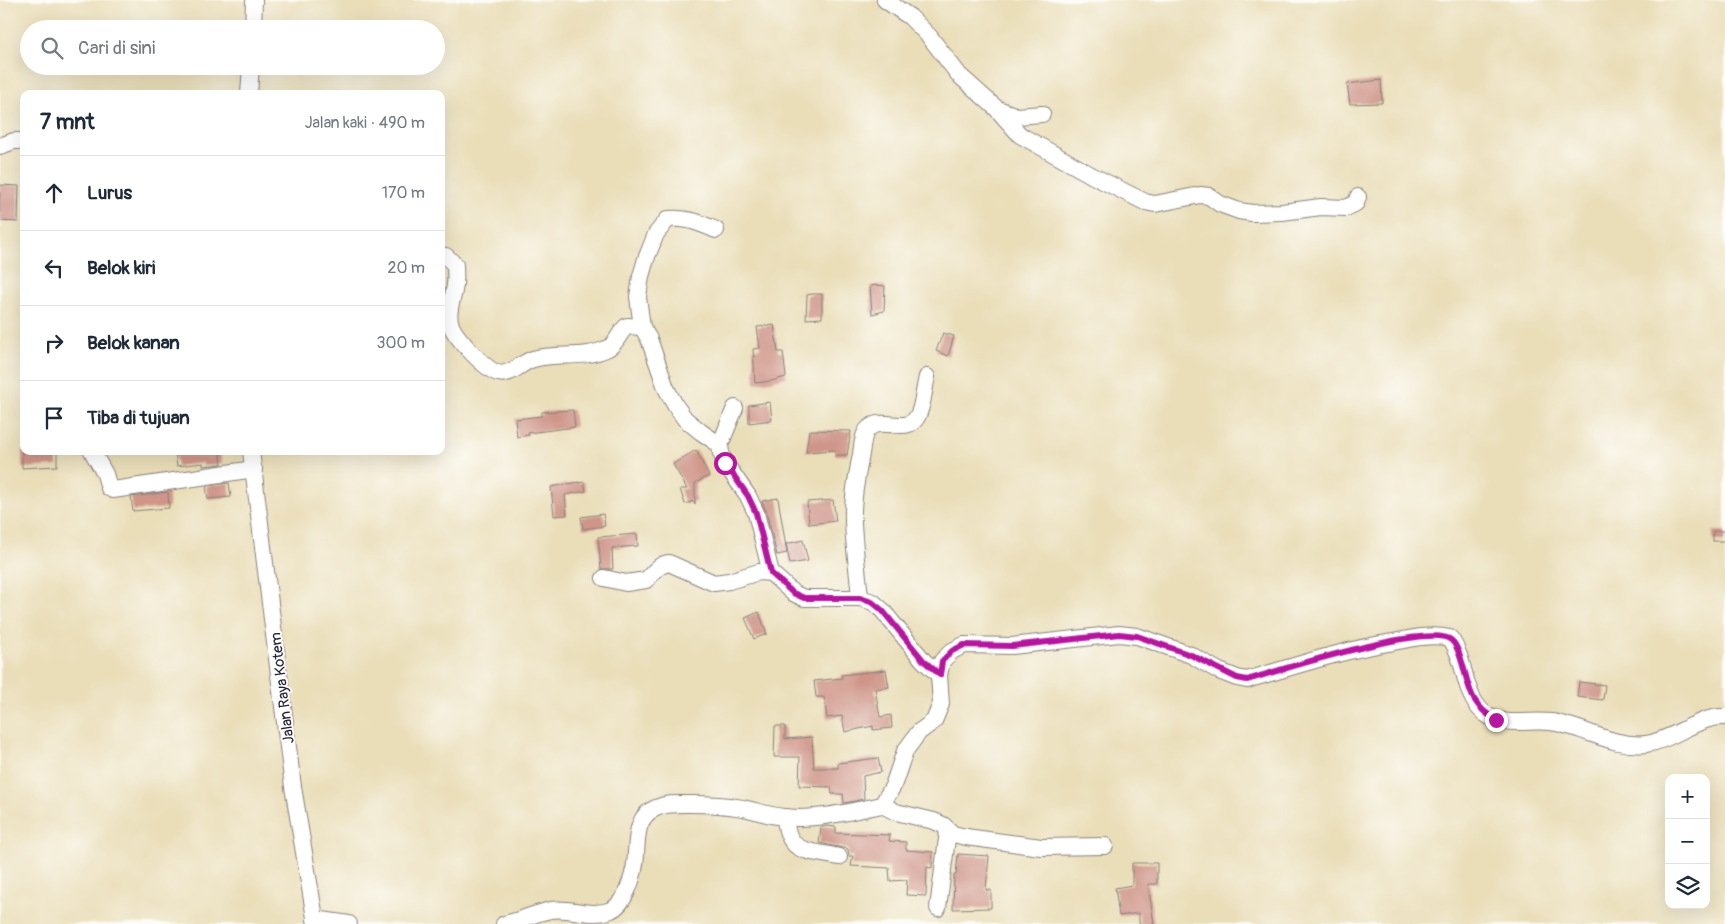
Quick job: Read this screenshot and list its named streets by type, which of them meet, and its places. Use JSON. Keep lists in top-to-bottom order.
{
  "streets": {
    "street": ["Jalan Raya Kotem"]
  },
  "page": {
    "search": "Cari di sini",
    "heading": ["7 mnt", "Jalan kaki · 490 m"],
    "list": [
      ["Lurus", "170 m"],
      ["Belok kiri", "20 m"],
      ["Belok kanan", "300 m"],
      "Tiba di tujuan"
    ],
    "map_buttons": ["+", "−"]
  }
}
